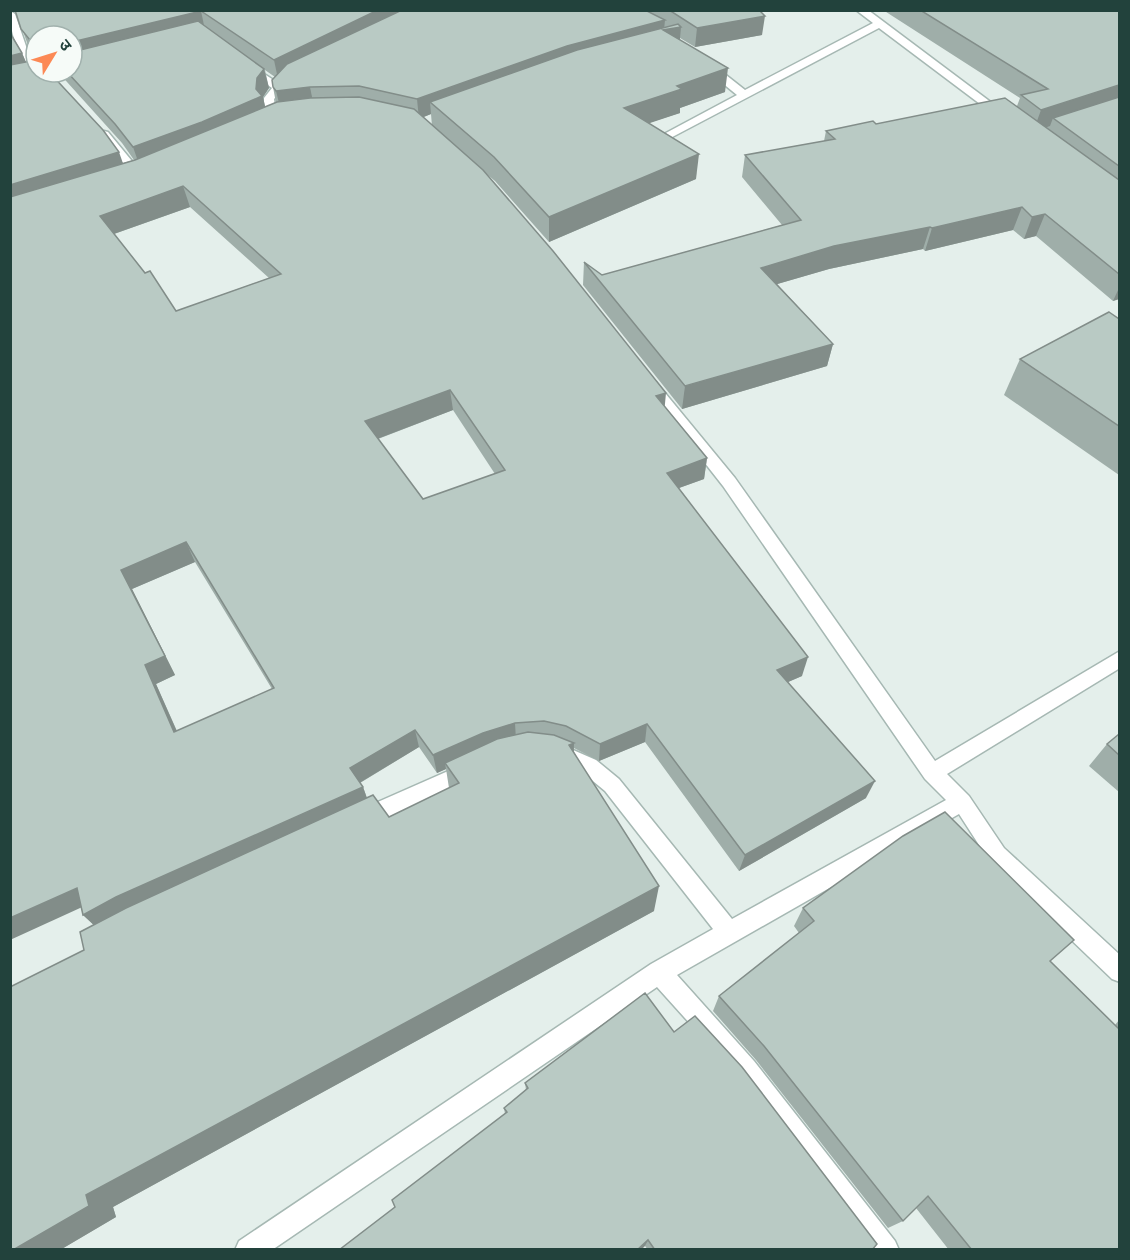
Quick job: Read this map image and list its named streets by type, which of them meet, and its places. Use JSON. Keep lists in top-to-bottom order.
{
  "north": "top right"
}
